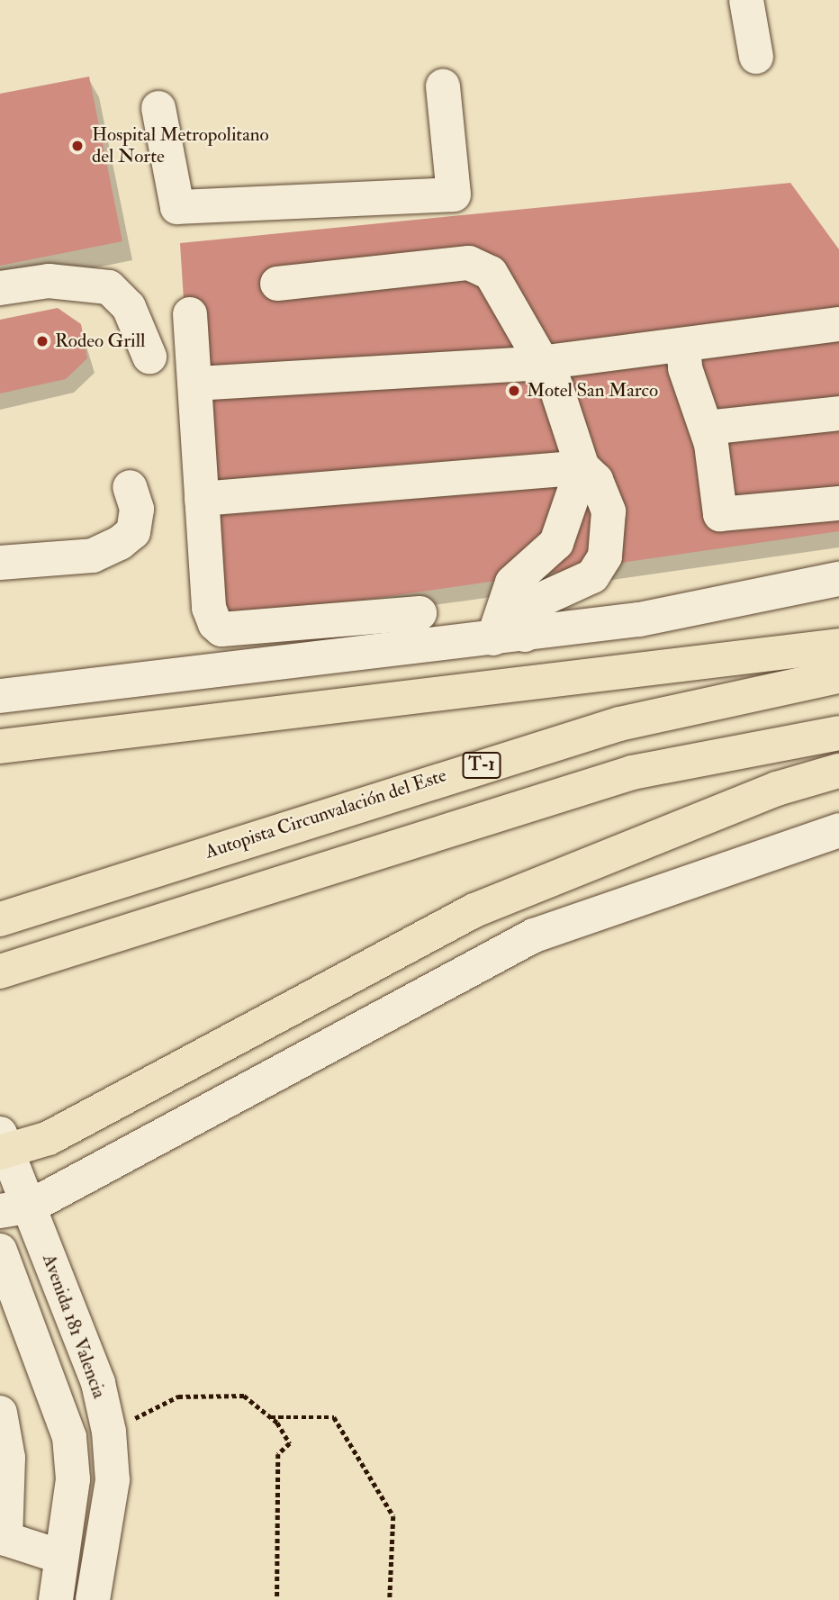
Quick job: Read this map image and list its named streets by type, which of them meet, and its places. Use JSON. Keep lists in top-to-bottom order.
{
  "streets": {
    "highway": ["T-1", "Autopista Circunvalación del Este"],
    "street": ["Avenida 181 Valencia"]
  },
  "places": ["Hospital Metropolitano del Norte", "Rodeo Grill", "Motel San Marco"]
}
